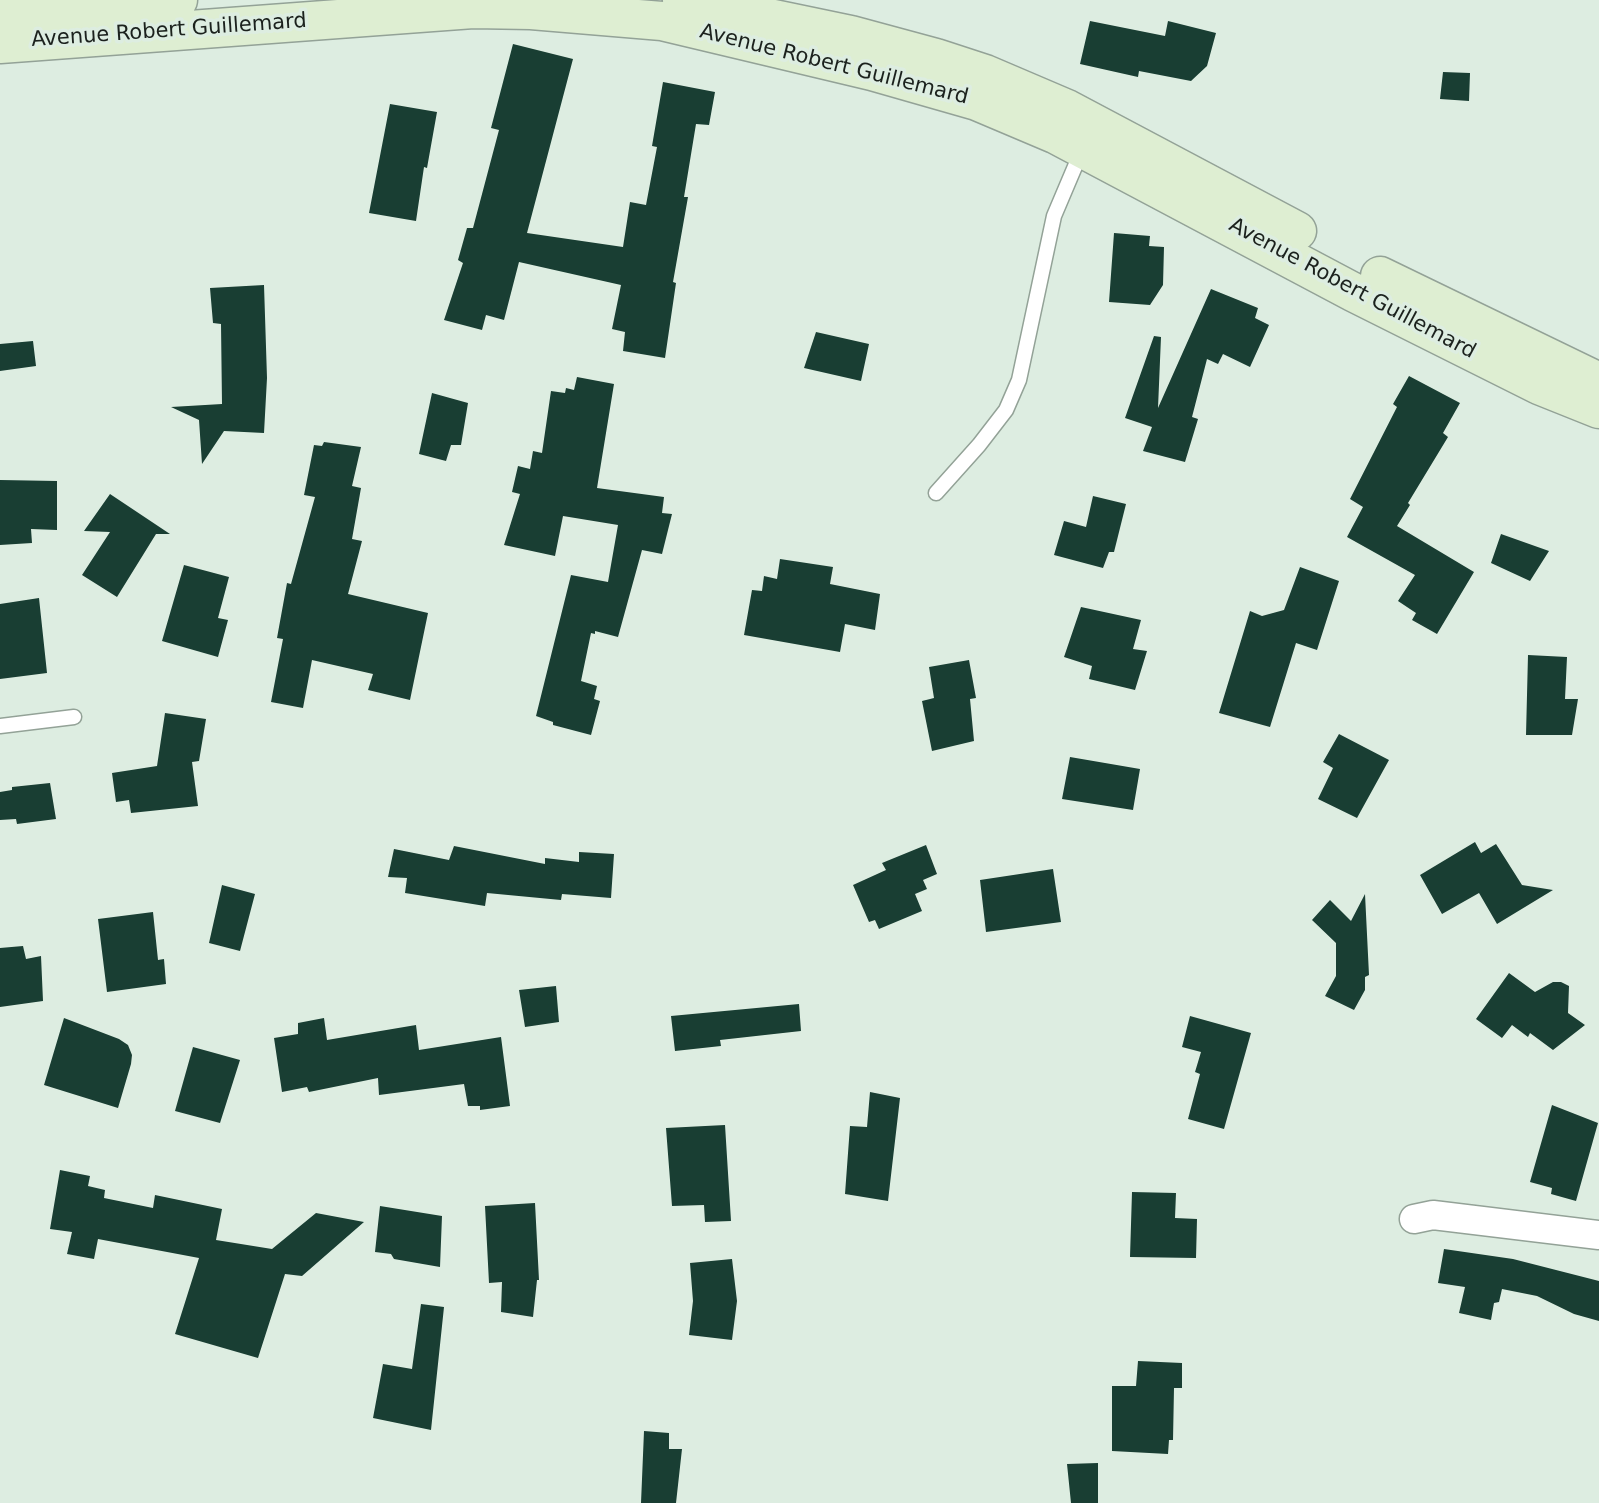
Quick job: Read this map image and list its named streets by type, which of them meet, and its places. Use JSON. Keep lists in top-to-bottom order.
{
  "streets": {
    "main road": ["Avenue Robert Guillemard"]
  }
}
